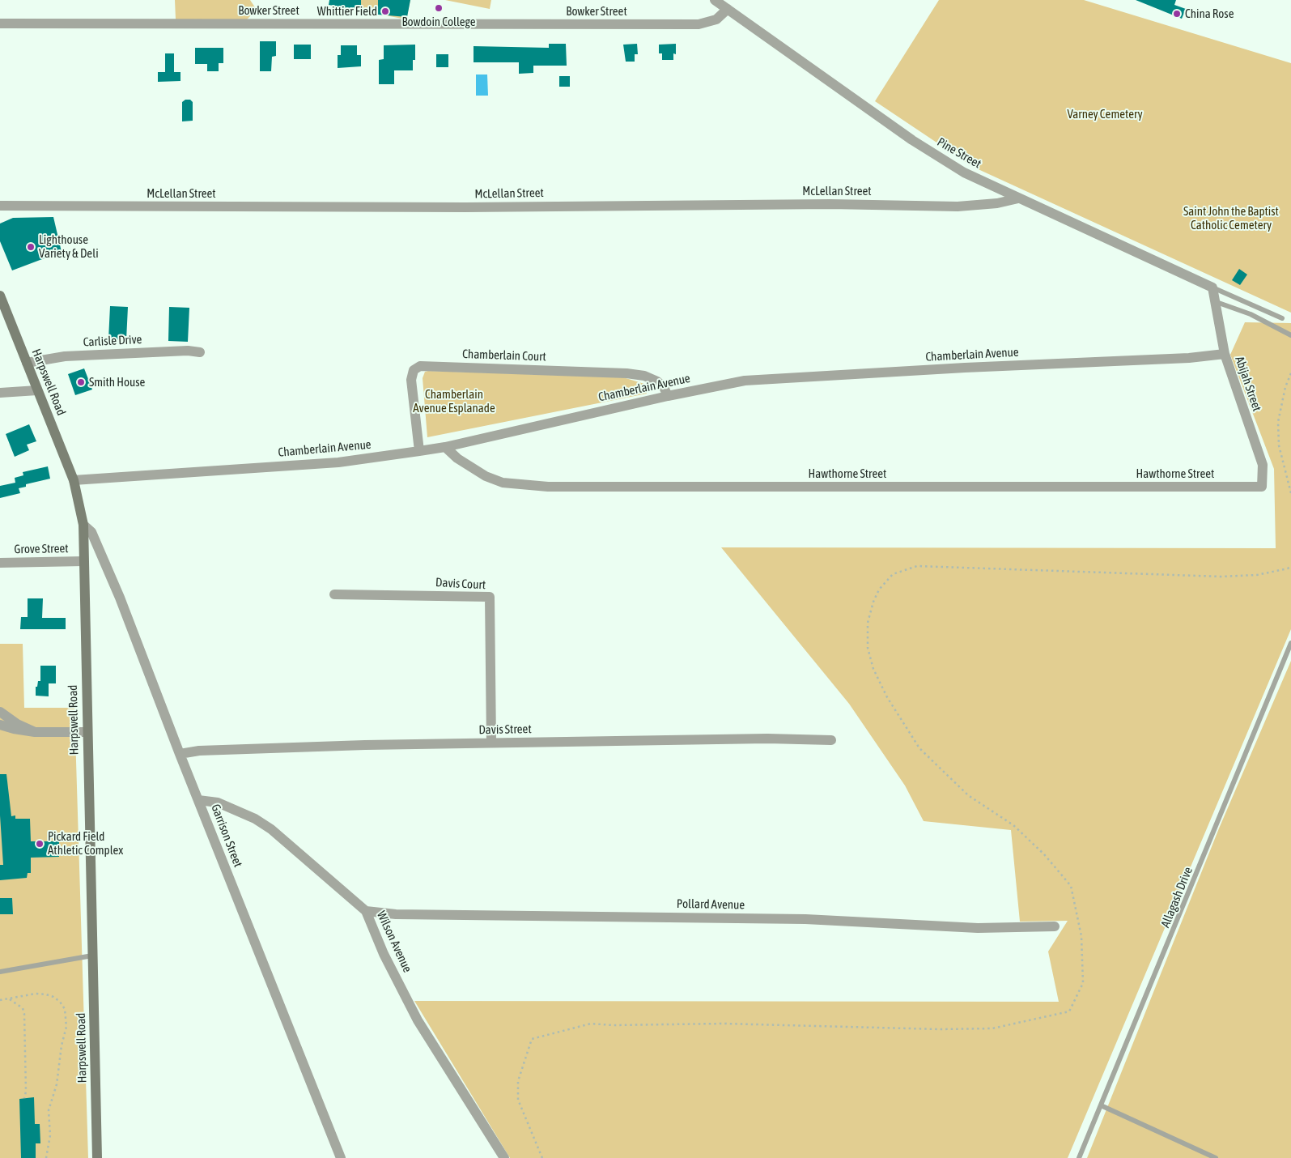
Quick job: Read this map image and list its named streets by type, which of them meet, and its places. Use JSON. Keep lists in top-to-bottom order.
{
  "streets": {
    "main road": ["Harpswell Road"],
    "street": [
      "Bowker Street",
      "Pine Street",
      "McLellan Street",
      "Carlisle Drive",
      "Chamberlain Avenue",
      "Chamberlain Court",
      "Abijah Street",
      "Hawthorne Street",
      "Grove Street",
      "Davis Court",
      "Davis Street",
      "Garrison Street",
      "Pollard Avenue",
      "Wilson Avenue"
    ],
    "lane": ["Allagash Drive"]
  },
  "crossings": [
    ["Bowker Street", "Pine Street"],
    ["Pine Street", "McLellan Street"],
    ["Pine Street", "Abijah Street"],
    ["Carlisle Drive", "Harpswell Road"],
    ["Chamberlain Avenue", "Chamberlain Court"],
    ["Chamberlain Avenue", "Harpswell Road"],
    ["Chamberlain Avenue", "Abijah Street"],
    ["Chamberlain Avenue", "Hawthorne Street"],
    ["Harpswell Road", "Grove Street"],
    ["Harpswell Road", "Garrison Street"],
    ["Abijah Street", "Hawthorne Street"],
    ["Davis Court", "Davis Street"],
    ["Davis Street", "Garrison Street"],
    ["Garrison Street", "Wilson Avenue"],
    ["Pollard Avenue", "Wilson Avenue"]
  ],
  "parks": ["Varney Cemetery", "Saint John the Baptist Catholic Cemetery", "Chamberlain Avenue Esplanade"],
  "places": [
    "Bowdoin College",
    "Whittier Field",
    "China Rose",
    "Lighthouse Variety & Deli",
    "Smith House",
    "Pickard Field Athletic Complex"
  ]
}
